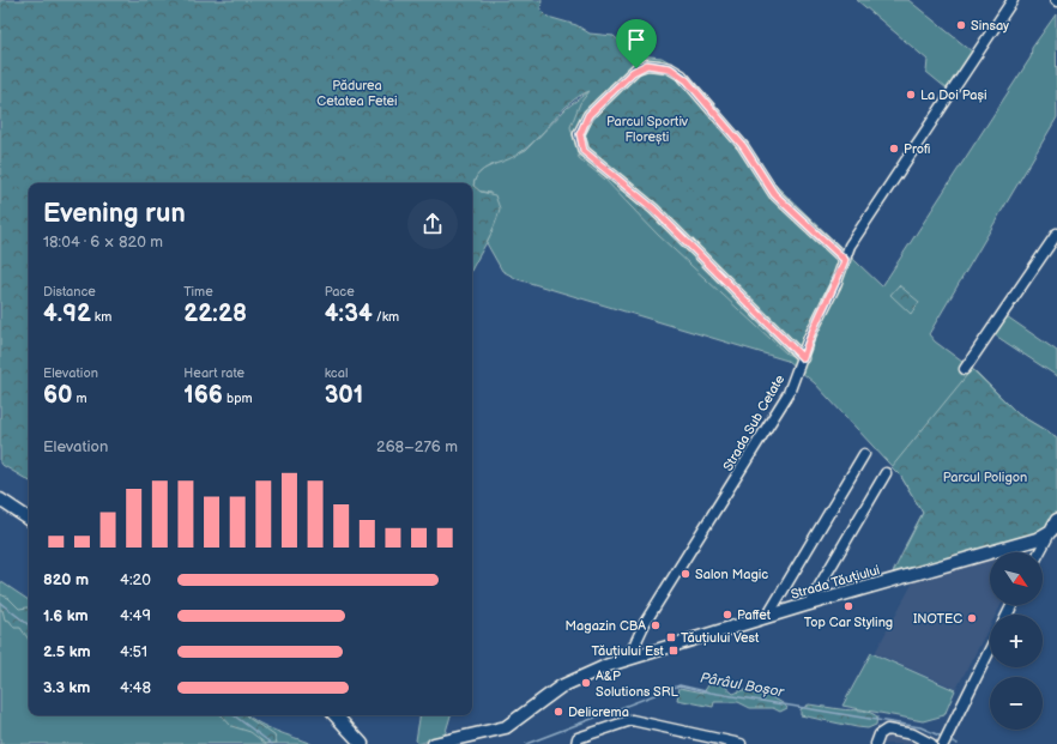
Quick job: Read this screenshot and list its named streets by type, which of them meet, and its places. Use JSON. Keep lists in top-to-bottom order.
{
  "streets": {
    "main road": ["Strada Tăuțiului"],
    "street": ["Strada Sub Cetate"]
  },
  "crossings": [
    ["Strada Sub Cetate", "Strada Tăuțiului"]
  ],
  "water": ["Pârâul Boșor"],
  "parks": ["Pădurea Cetatea Fetei", "Parcul Sportiv Florești", "Parcul Poligon"],
  "places": {
    "other": [
      "Sinsay",
      "La Doi Pași",
      "Profi",
      "Salon Magic",
      "Top Car Styling",
      "Paffet",
      "INOTEC",
      "Magazin CBA",
      "A&P Solutions SRL",
      "Delicrema"
    ],
    "transit": ["Tăuțiului Vest", "Tăuțiului Est"]
  },
  "north": "bottom right",
  "page": {
    "heading": ["Evening run", "18:04 · 6 × 820 m"],
    "stats": [
      ["Distance", "4.92 km"],
      ["Time", "22:28"],
      ["Pace", "4:34 /km"],
      ["Elevation", "60 m"],
      ["Heart rate", "166 bpm"],
      ["kcal", "301"]
    ],
    "chart": ["Elevation", "268–276 m"],
    "map_buttons": ["+", "−"],
    "list": [
      {
        "name": "820 m",
        "note": "4:20"
      },
      {
        "name": "1.6 km",
        "note": "4:49"
      },
      {
        "name": "2.5 km",
        "note": "4:51"
      },
      {
        "name": "3.3 km",
        "note": "4:48"
      }
    ]
  }
}
